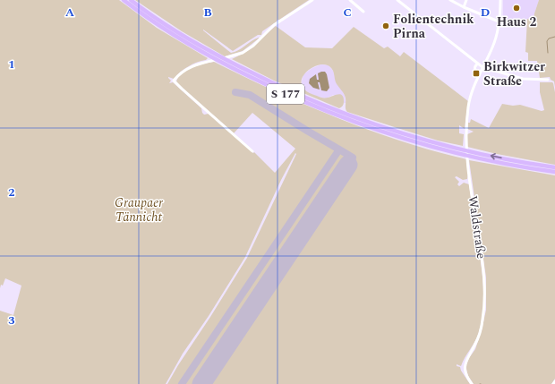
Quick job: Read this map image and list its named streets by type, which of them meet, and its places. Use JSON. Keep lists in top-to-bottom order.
{
  "streets": {
    "highway": ["S 177"],
    "street": ["Waldstraße"]
  },
  "parks": ["Graupaer Tännicht"],
  "places": {
    "other": ["Haus 2", "Folientechnik Pirna"],
    "transit": ["Birkwitzer Straße"]
  },
  "grid": {
    "columns": [
      "A",
      "B",
      "C",
      "D"
    ],
    "rows": ["1", "2", "3"]
  }
}
